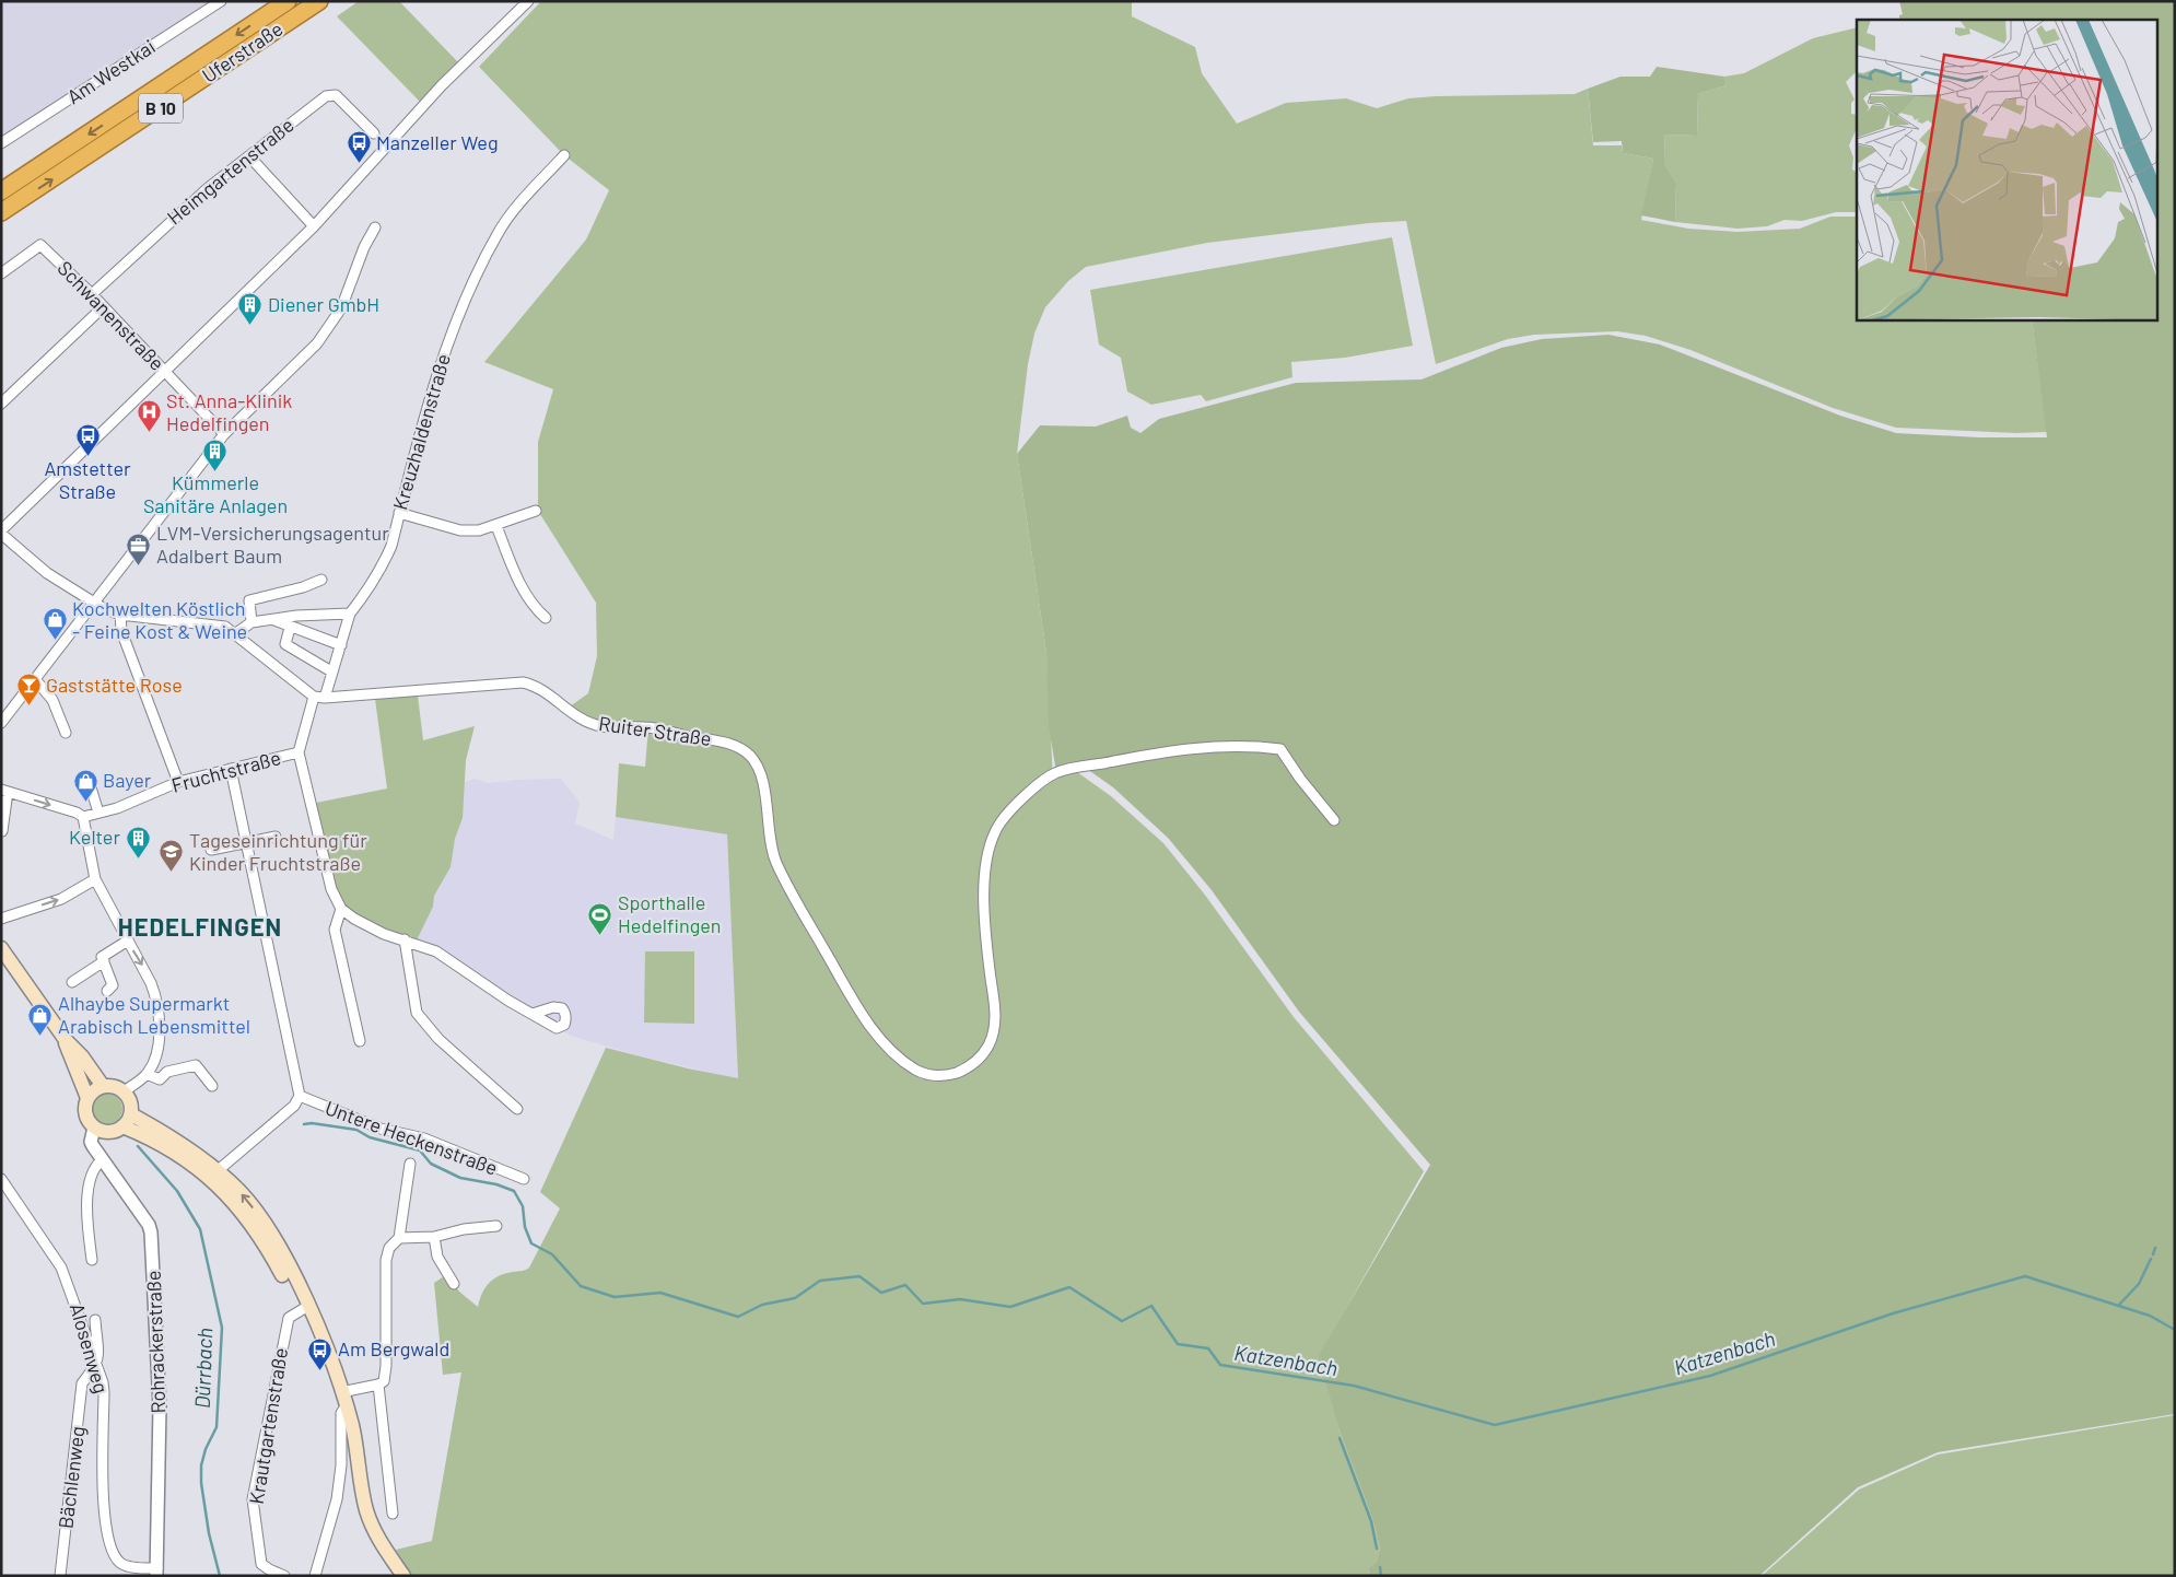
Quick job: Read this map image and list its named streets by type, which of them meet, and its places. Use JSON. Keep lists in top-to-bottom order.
{
  "streets": {
    "highway": ["Uferstraße", "B 10"],
    "street": [
      "Am Westkai",
      "Heimgartenstraße",
      "Schwanenstraße",
      "Kreuzhaldenstraße",
      "Ruiter Straße",
      "Fruchtstraße",
      "Untere Heckenstraße",
      "Rohrackerstraße",
      "Alosenweg",
      "Krautgartenstraße",
      "Bächlenweg"
    ]
  },
  "crossings": [
    ["Heimgartenstraße", "Schwanenstraße"],
    ["Kreuzhaldenstraße", "Ruiter Straße"],
    ["Ruiter Straße", "Fruchtstraße"],
    ["Fruchtstraße", "Untere Heckenstraße"],
    ["Rohrackerstraße", "Alosenweg"],
    ["Alosenweg", "Bächlenweg"]
  ],
  "districts": ["HEDELFINGEN"],
  "water": ["Katzenbach", "Dürrbach"],
  "places": {
    "bus stop": ["Manzeller Weg", "Amstetter Straße", "Am Bergwald"],
    "building": ["Diener GmbH", "Kümmerle Sanitäre Anlagen", "Kelter"],
    "hospital": ["St. Anna-Klinik Hedelfingen"],
    "office": ["LVM-Versicherungsagentur Adalbert Baum"],
    "shop": ["Kochwelten Köstlich - Feine Kost & Weine", "Bayer", "Alhaybe Supermarkt Arabisch Lebensmittel"],
    "bar": ["Gaststätte Rose"],
    "school or university": ["Tageseinrichtung für Kinder Fruchtstraße"],
    "sports": ["Sporthalle Hedelfingen"]
  }
}
